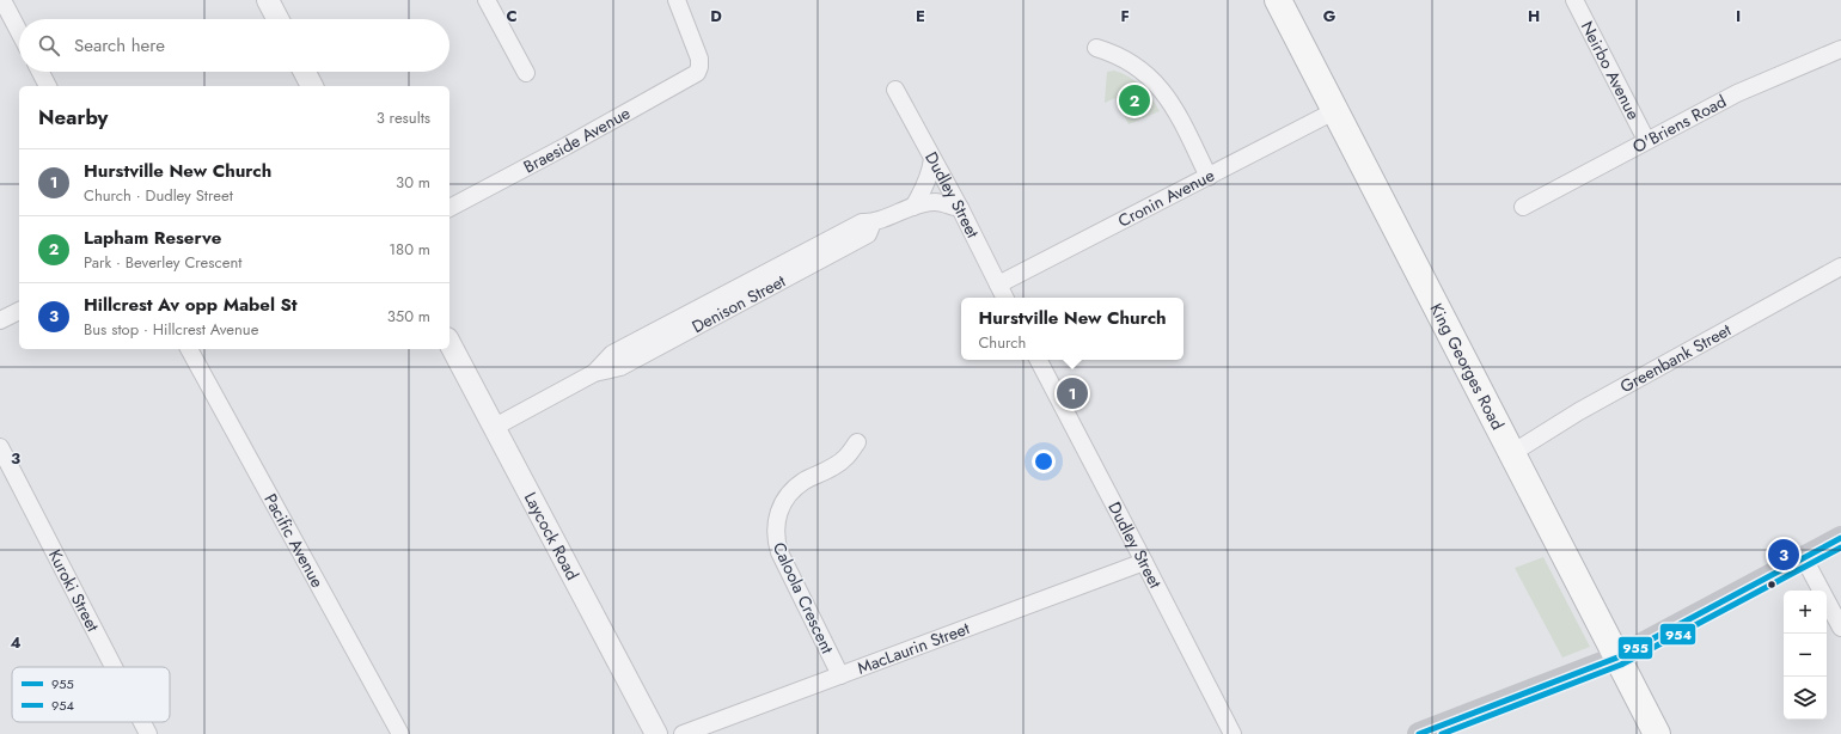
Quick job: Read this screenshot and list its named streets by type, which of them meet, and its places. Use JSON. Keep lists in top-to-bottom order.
{
  "streets": {
    "highway": ["King Georges Road"],
    "street": [
      "Neirbo Avenue",
      "O'Briens Road",
      "Braeside Avenue",
      "Dudley Street",
      "Cronin Avenue",
      "Denison Street",
      "Greenbank Street",
      "Laycock Road",
      "Pacific Avenue",
      "Kuroki Street",
      "Caloola Crescent",
      "MacLaurin Street"
    ]
  },
  "crossings": [
    ["Neirbo Avenue", "O'Briens Road"],
    ["Dudley Street", "Cronin Avenue"],
    ["Dudley Street", "Denison Street"],
    ["Dudley Street", "MacLaurin Street"],
    ["Cronin Avenue", "King Georges Road"],
    ["Denison Street", "Laycock Road"],
    ["Greenbank Street", "King Georges Road"],
    ["Caloola Crescent", "MacLaurin Street"]
  ],
  "lines": ["transit line 955", "transit line 954"],
  "legend": ["955", "954"],
  "page": {
    "search": "Search here",
    "pins": ["2", "1", "3"],
    "heading": ["Nearby", "3 results"],
    "list": [
      {
        "mark": "1",
        "name": "Hurstville New Church",
        "note": "Church · Dudley Street",
        "value": "30 m"
      },
      {
        "mark": "2",
        "name": "Lapham Reserve",
        "note": "Park · Beverley Crescent",
        "value": "180 m"
      },
      {
        "mark": "3",
        "name": "Hillcrest Av opp Mabel St",
        "note": "Bus stop · Hillcrest Avenue",
        "value": "350 m"
      }
    ],
    "popup": ["Hurstville New Church", "Church"],
    "map_buttons": ["+", "−"]
  },
  "grid": {
    "columns": [
      "C",
      "D",
      "E",
      "F",
      "G",
      "H",
      "I"
    ],
    "rows": ["3", "4"]
  }
}
